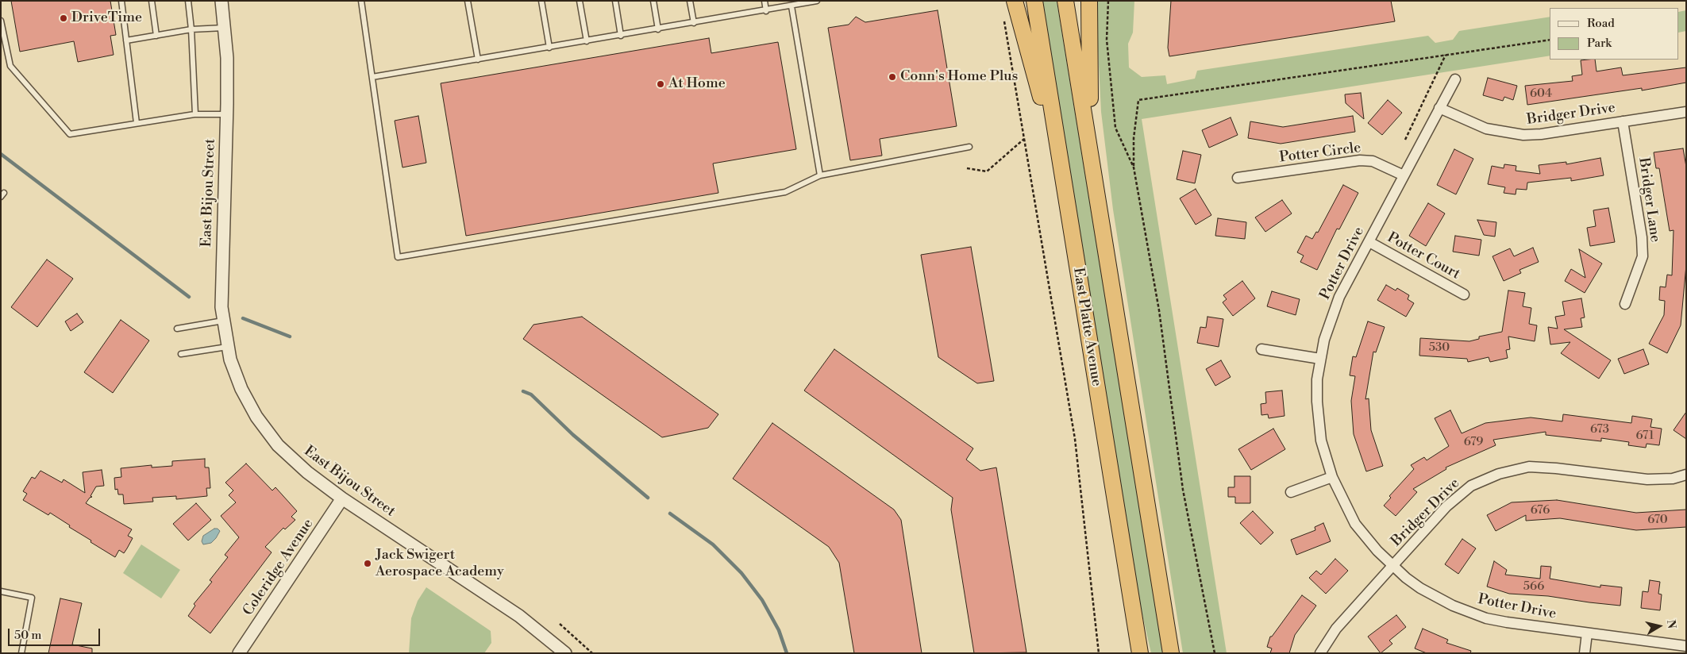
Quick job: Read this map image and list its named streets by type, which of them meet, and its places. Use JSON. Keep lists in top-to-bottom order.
{
  "streets": {
    "highway": ["East Platte Avenue"],
    "street": [
      "Bridger Drive",
      "Potter Circle",
      "East Bijou Street",
      "Bridger Lane",
      "Potter Court",
      "Potter Drive",
      "Coleridge Avenue"
    ]
  },
  "crossings": [
    ["Bridger Drive", "Bridger Lane"],
    ["Bridger Drive", "Potter Drive"],
    ["Potter Circle", "Potter Drive"],
    ["East Bijou Street", "Coleridge Avenue"],
    ["Potter Court", "Potter Drive"]
  ],
  "places": [
    "DriveTime",
    "Conn's Home Plus",
    "At Home",
    "Jack Swigert Aerospace Academy"
  ],
  "house_numbers": [
    "604",
    "530",
    "673",
    "671",
    "679",
    "676",
    "670",
    "566"
  ],
  "legend": ["Road", "Park"],
  "scale_bar": "50 m",
  "north": "right"
}
